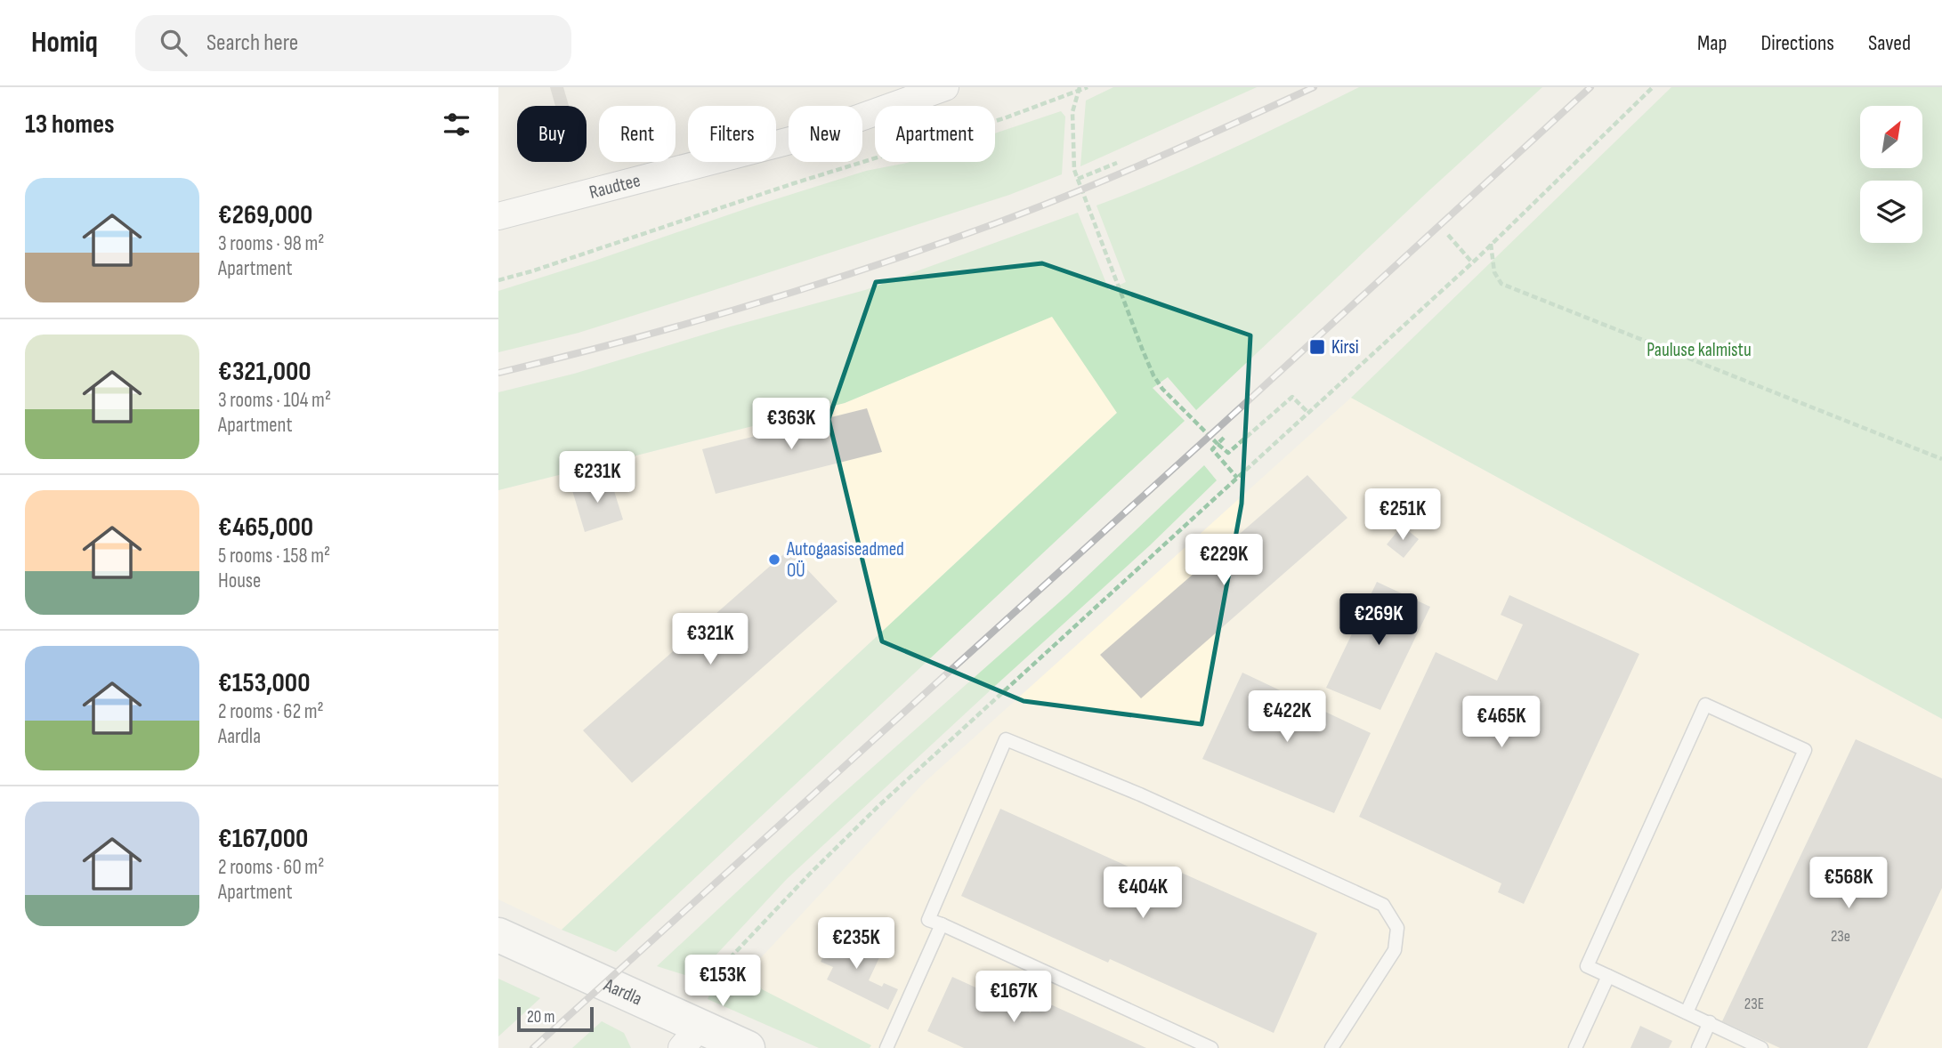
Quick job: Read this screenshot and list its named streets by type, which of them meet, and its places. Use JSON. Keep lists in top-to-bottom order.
{
  "streets": {
    "street": ["Raudtee", "Aardla"]
  },
  "parks": ["Pauluse kalmistu"],
  "places": {
    "transit": ["Kirsi"],
    "other": ["Autogaasiseadmed OÜ"]
  },
  "house_numbers": ["23e", "23E"],
  "scale_bar": "20 m",
  "north": "top right",
  "page": {
    "header": "Homiq",
    "search": "Search here",
    "nav": ["Map", "Directions", "Saved"],
    "heading": "13 homes",
    "chip": [
      "Buy",
      "Rent",
      "Filters",
      "New",
      "Apartment"
    ],
    "list": [
      {
        "name": "€269,000",
        "note": "3 rooms · 98 m² · Apartment"
      },
      {
        "name": "€321,000",
        "note": "3 rooms · 104 m² · Apartment"
      },
      {
        "name": "€465,000",
        "note": "5 rooms · 158 m² · House"
      },
      {
        "name": "€153,000",
        "note": "2 rooms · 62 m² · Aardla"
      },
      {
        "name": "€167,000",
        "note": "2 rooms · 60 m² · Apartment"
      }
    ],
    "price": [
      "€363K",
      "€231K",
      "€251K",
      "€229K",
      "€269K",
      "€321K",
      "€422K",
      "€465K",
      "€568K",
      "€404K",
      "€235K",
      "€153K",
      "€167K"
    ],
    "scale": "20 m"
  }
}
